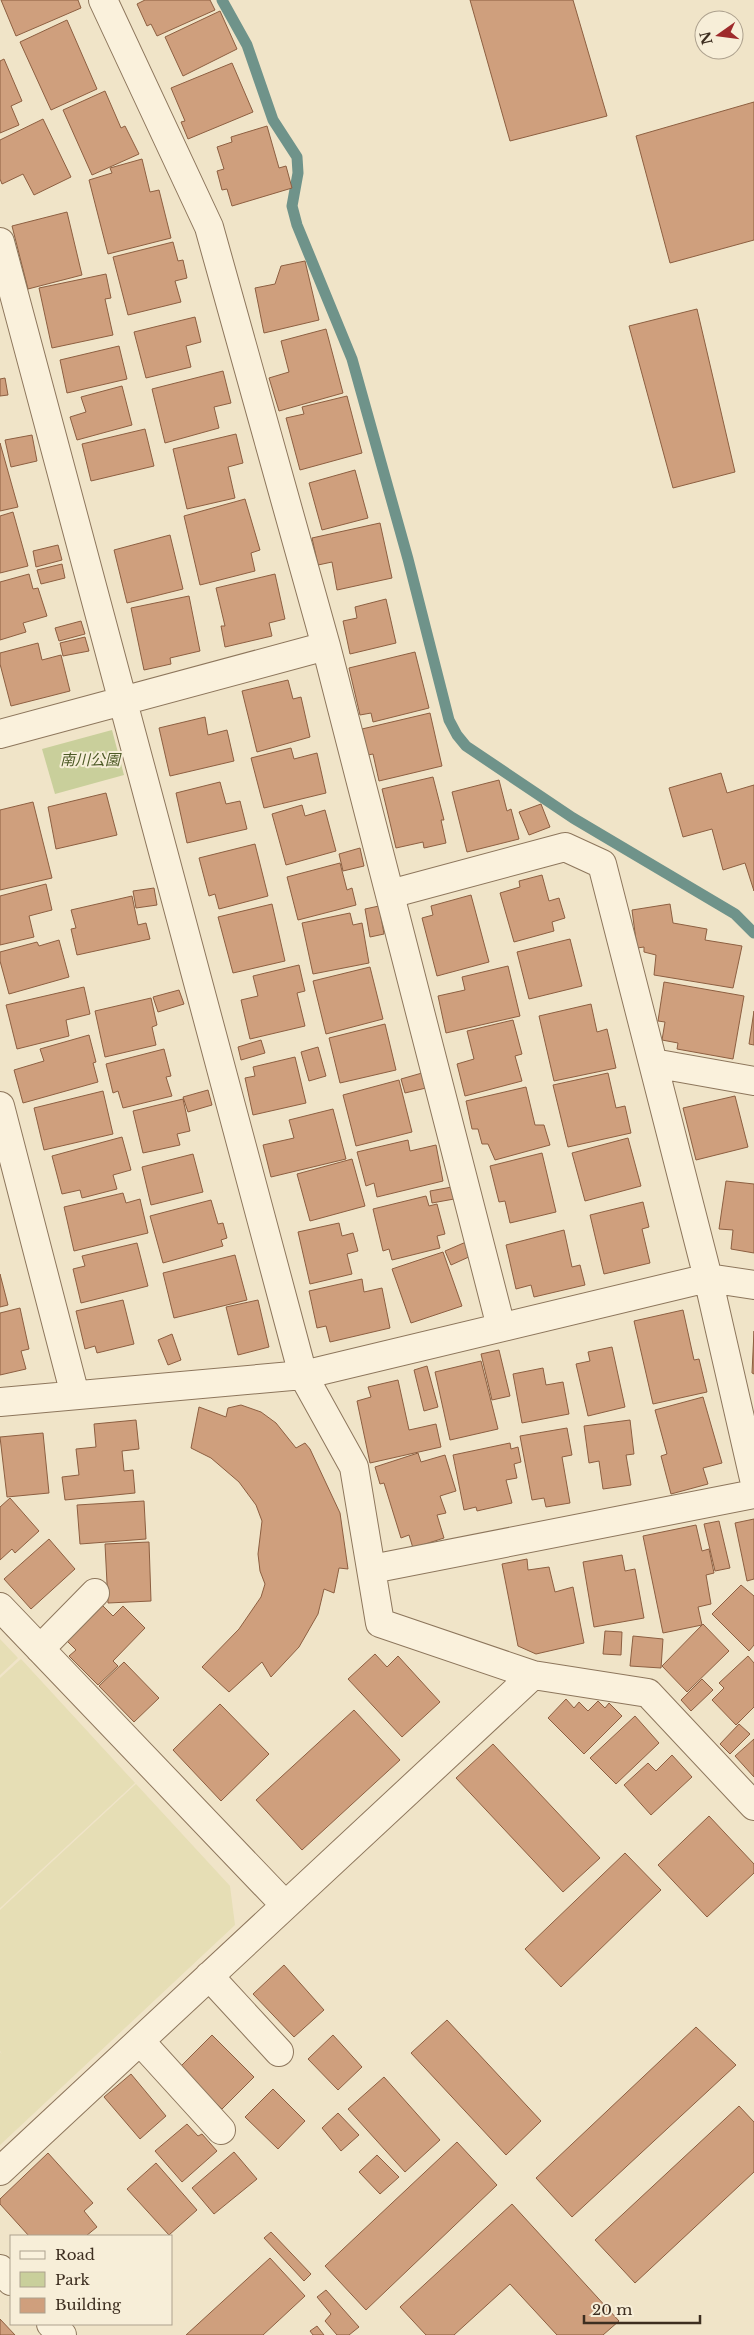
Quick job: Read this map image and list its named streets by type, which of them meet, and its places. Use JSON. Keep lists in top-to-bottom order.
{
  "parks": ["南川公園"],
  "legend": ["Road", "Park", "Building"],
  "scale_bar": "20 m",
  "north": "left"
}
